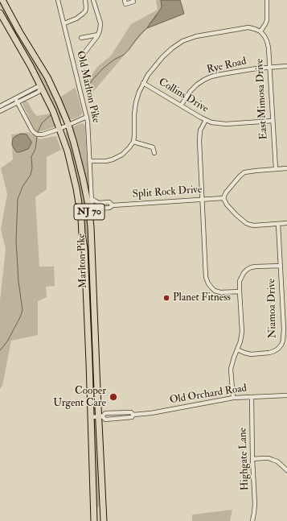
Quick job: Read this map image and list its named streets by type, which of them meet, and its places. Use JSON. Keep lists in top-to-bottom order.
{
  "streets": {
    "highway": ["NJ 70", "Marlton Pike"],
    "street": [
      "Rye Road",
      "Old Marlton Pike",
      "Collins Drive",
      "East Mimosa Drive",
      "Split Rock Drive",
      "Niamoa Drive",
      "Old Orchard Road",
      "Highgate Lane"
    ]
  },
  "crossings": [
    ["Rye Road", "Collins Drive"],
    ["Rye Road", "East Mimosa Drive"],
    ["Old Marlton Pike", "Split Rock Drive"],
    ["Old Marlton Pike", "Marlton Pike"],
    ["Collins Drive", "East Mimosa Drive"],
    ["Marlton Pike", "Old Orchard Road"],
    ["Old Orchard Road", "Highgate Lane"]
  ],
  "places": ["Planet Fitness", "Cooper Urgent Care"]
}
